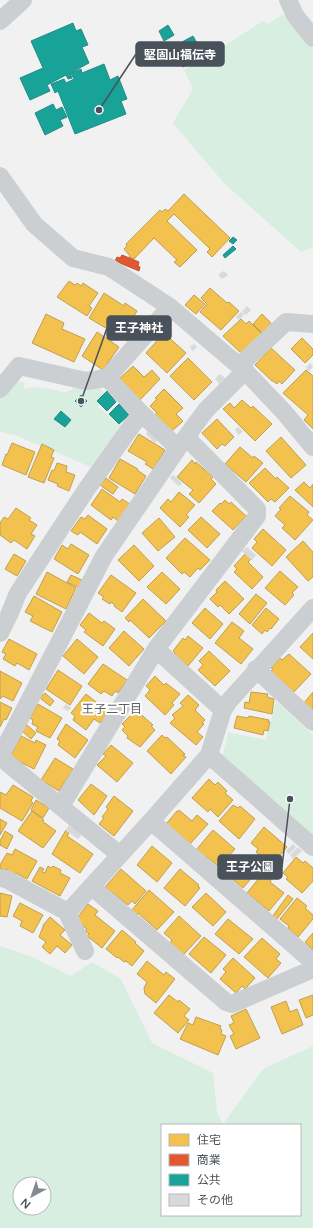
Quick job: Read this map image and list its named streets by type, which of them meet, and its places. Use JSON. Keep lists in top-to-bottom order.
{
  "districts": ["王子二丁目"],
  "places": ["堅固山福伝寺", "王子神社", "王子公園"],
  "legend": [
    "住宅",
    "商業",
    "公共",
    "その他"
  ],
  "north": "bottom left"
}
